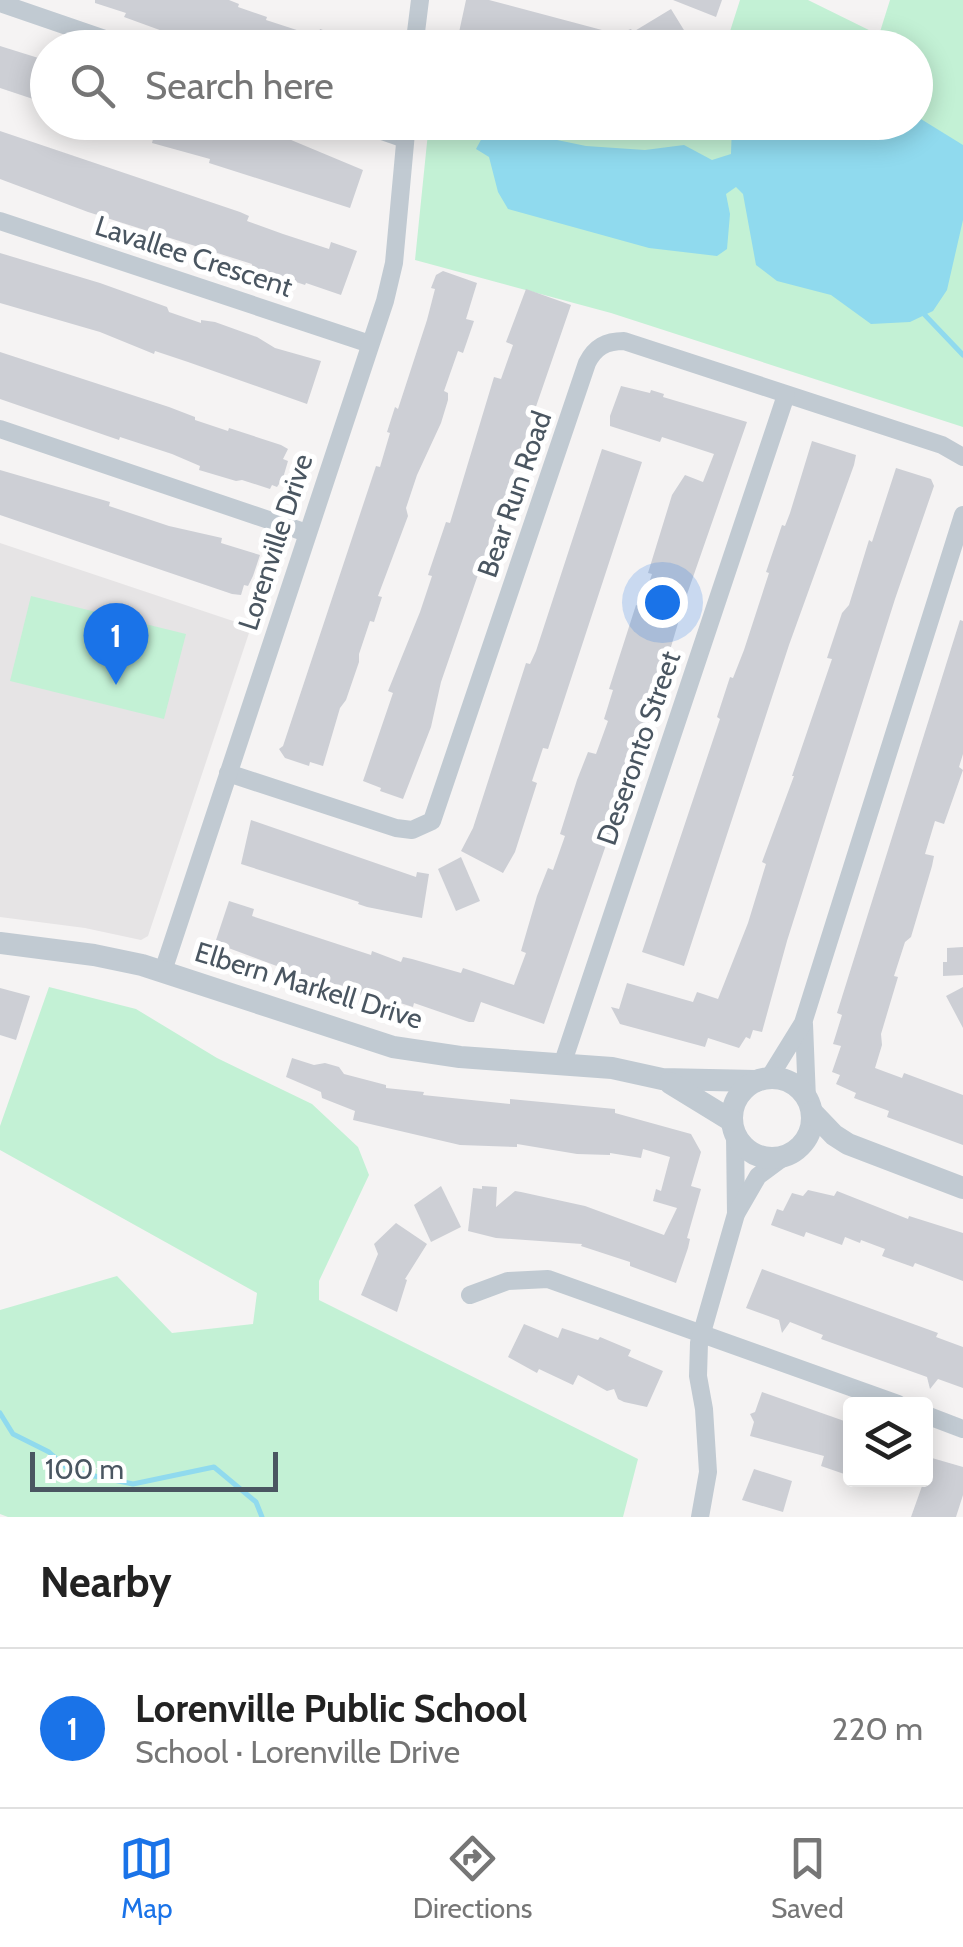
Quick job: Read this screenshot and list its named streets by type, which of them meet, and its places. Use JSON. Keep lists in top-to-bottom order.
{
  "streets": {
    "street": [
      "Lavallee Crescent",
      "Bear Run Road",
      "Lorenville Drive",
      "Deseronto Street",
      "Elbern Markell Drive"
    ]
  },
  "crossings": [
    ["Lavallee Crescent", "Lorenville Drive"],
    ["Bear Run Road", "Lorenville Drive"],
    ["Bear Run Road", "Deseronto Street"],
    ["Lorenville Drive", "Elbern Markell Drive"],
    ["Deseronto Street", "Elbern Markell Drive"]
  ],
  "scale_bar": "100 m",
  "page": {
    "search": "Search here",
    "pins": "1",
    "scale": "100 m",
    "heading": "Nearby",
    "list": [
      {
        "mark": "1",
        "name": "Lorenville Public School",
        "note": "School · Lorenville Drive",
        "value": "220 m"
      }
    ],
    "nav": ["Map", "Directions", "Saved"]
  }
}
